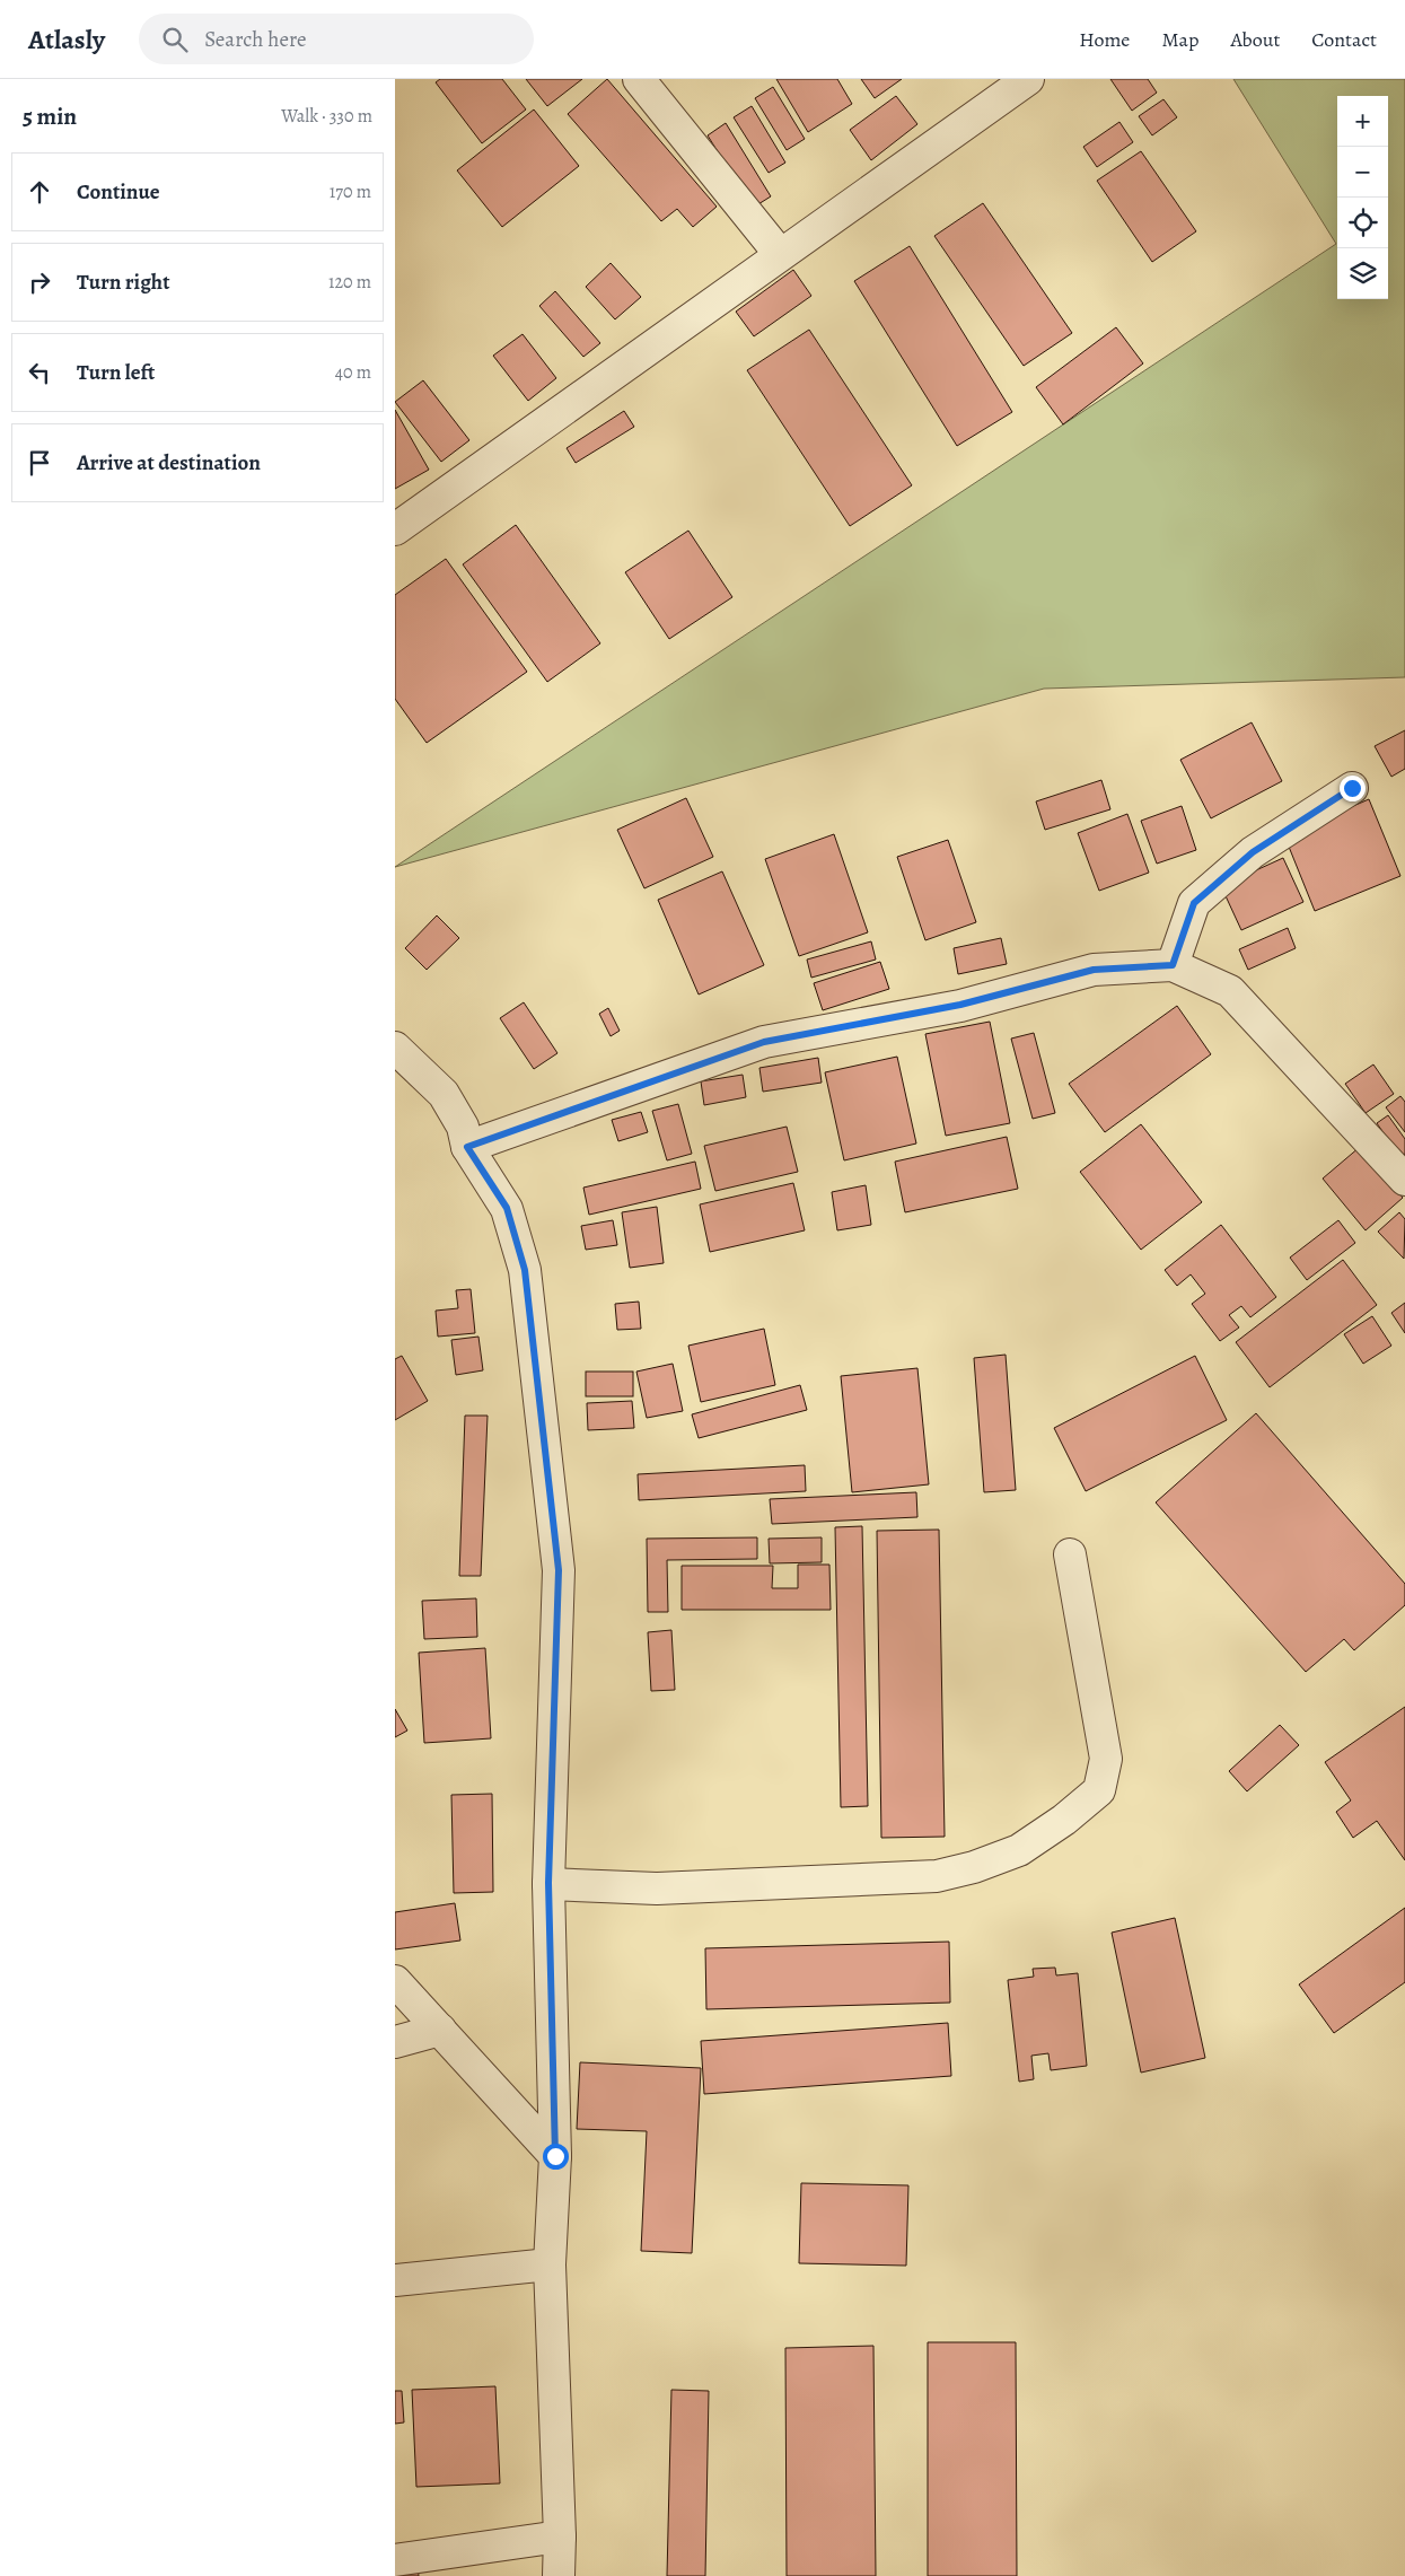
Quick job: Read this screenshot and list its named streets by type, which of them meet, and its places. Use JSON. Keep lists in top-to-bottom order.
{
  "page": {
    "header": "Atlasly",
    "search": "Search here",
    "nav": [
      "Home",
      "Map",
      "About",
      "Contact"
    ],
    "heading": ["5 min", "Walk · 330 m"],
    "map_buttons": ["+", "−"],
    "list": [
      ["Continue", "170 m"],
      ["Turn right", "120 m"],
      ["Turn left", "40 m"],
      "Arrive at destination"
    ]
  }
}
